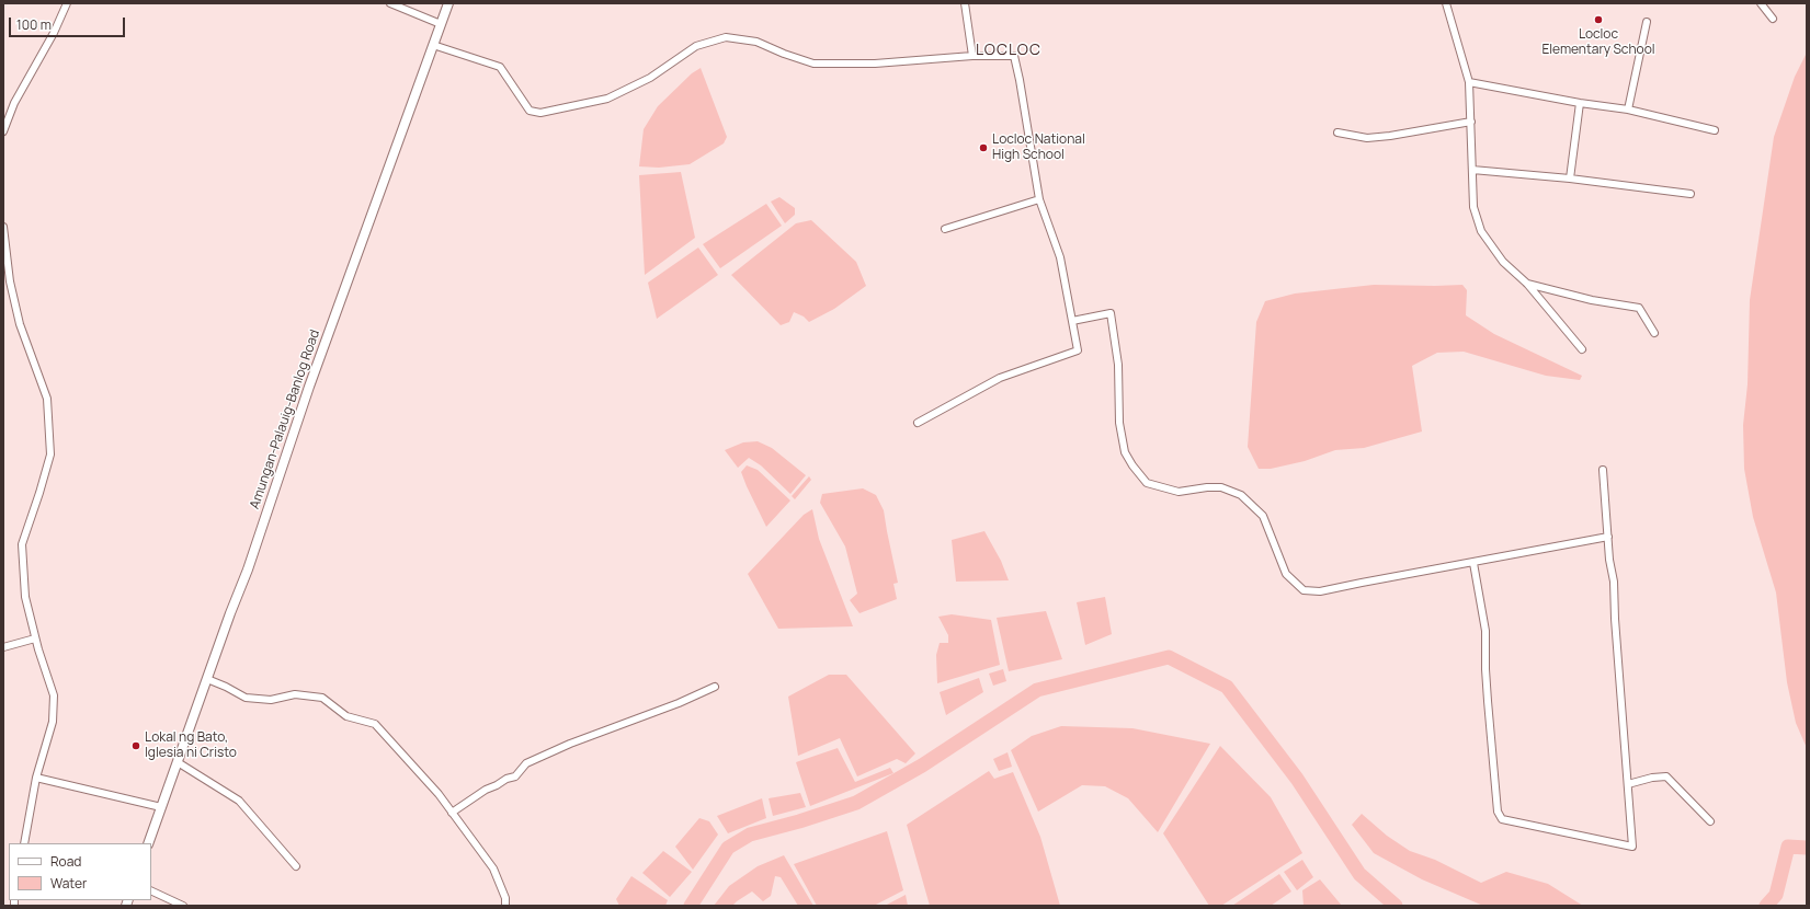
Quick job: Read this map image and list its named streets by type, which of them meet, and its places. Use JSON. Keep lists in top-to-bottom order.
{
  "streets": {
    "main road": ["Amungan-Palauig-Banlog Road"]
  },
  "districts": ["LOCLOC"],
  "places": ["Locloc Elementary School", "Locloc National High School", "Lokal ng Bato, Iglesia ni Cristo"],
  "legend": ["Road", "Water"],
  "scale_bar": "100 m"
}
